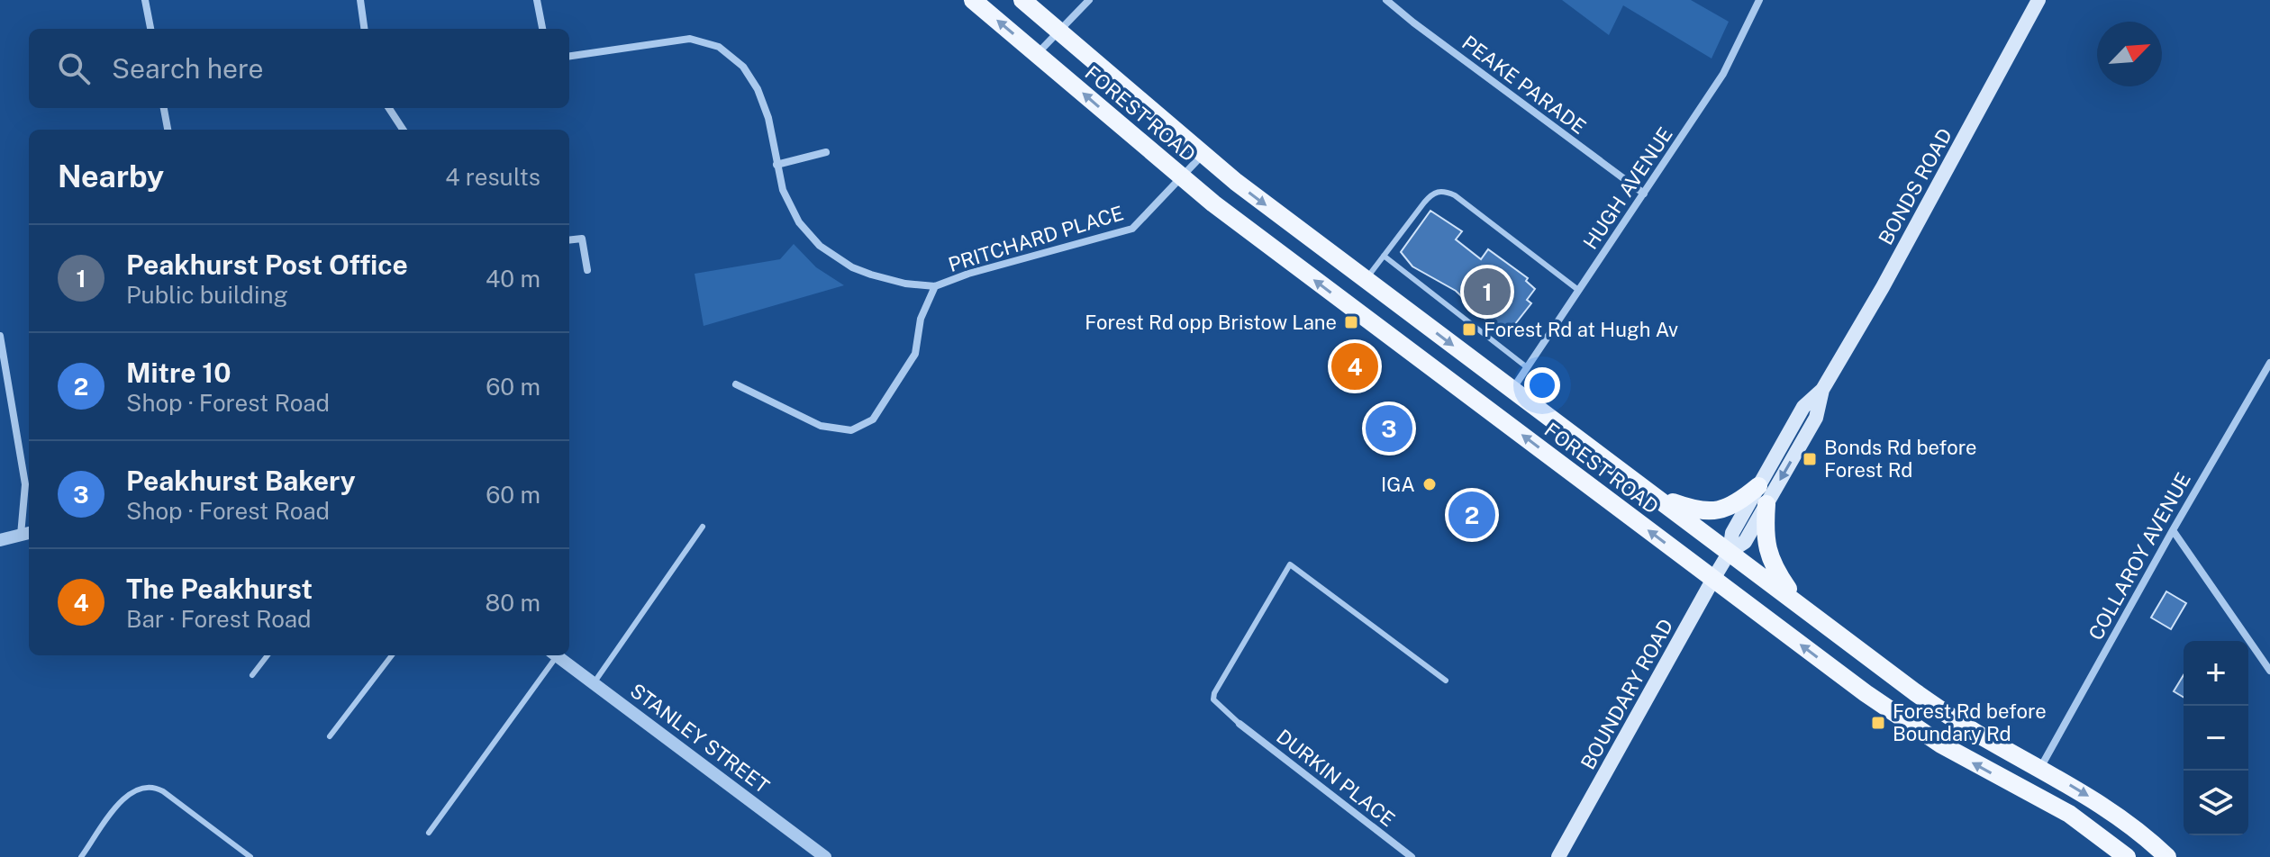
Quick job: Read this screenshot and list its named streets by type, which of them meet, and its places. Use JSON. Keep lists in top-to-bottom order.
{
  "streets": {
    "main road": ["FOREST ROAD", "BONDS ROAD", "BOUNDARY ROAD"],
    "street": [
      "PEAKE PARADE",
      "HUGH AVENUE",
      "PRITCHARD PLACE",
      "COLLAROY AVENUE",
      "STANLEY STREET",
      "DURKIN PLACE"
    ]
  },
  "crossings": [
    ["PEAKE PARADE", "HUGH AVENUE"],
    ["FOREST ROAD", "BONDS ROAD"],
    ["FOREST ROAD", "HUGH AVENUE"],
    ["FOREST ROAD", "PRITCHARD PLACE"],
    ["FOREST ROAD", "COLLAROY AVENUE"],
    ["FOREST ROAD", "BOUNDARY ROAD"],
    ["BONDS ROAD", "BOUNDARY ROAD"]
  ],
  "places": {
    "transit": [
      "Forest Rd opp Bristow Lane",
      "Forest Rd at Hugh Av",
      "Bonds Rd before Forest Rd",
      "Forest Rd before Boundary Rd"
    ],
    "other": ["IGA"]
  },
  "north": "top right",
  "page": {
    "search": "Search here",
    "heading": ["Nearby", "4 results"],
    "list": [
      {
        "mark": "1",
        "name": "Peakhurst Post Office",
        "note": "Public building",
        "value": "40 m"
      },
      {
        "mark": "2",
        "name": "Mitre 10",
        "note": "Shop · Forest Road",
        "value": "60 m"
      },
      {
        "mark": "3",
        "name": "Peakhurst Bakery",
        "note": "Shop · Forest Road",
        "value": "60 m"
      },
      {
        "mark": "4",
        "name": "The Peakhurst",
        "note": "Bar · Forest Road",
        "value": "80 m"
      }
    ],
    "pins": [
      "1",
      "4",
      "3",
      "2"
    ],
    "map_buttons": ["+", "−"]
  }
}
